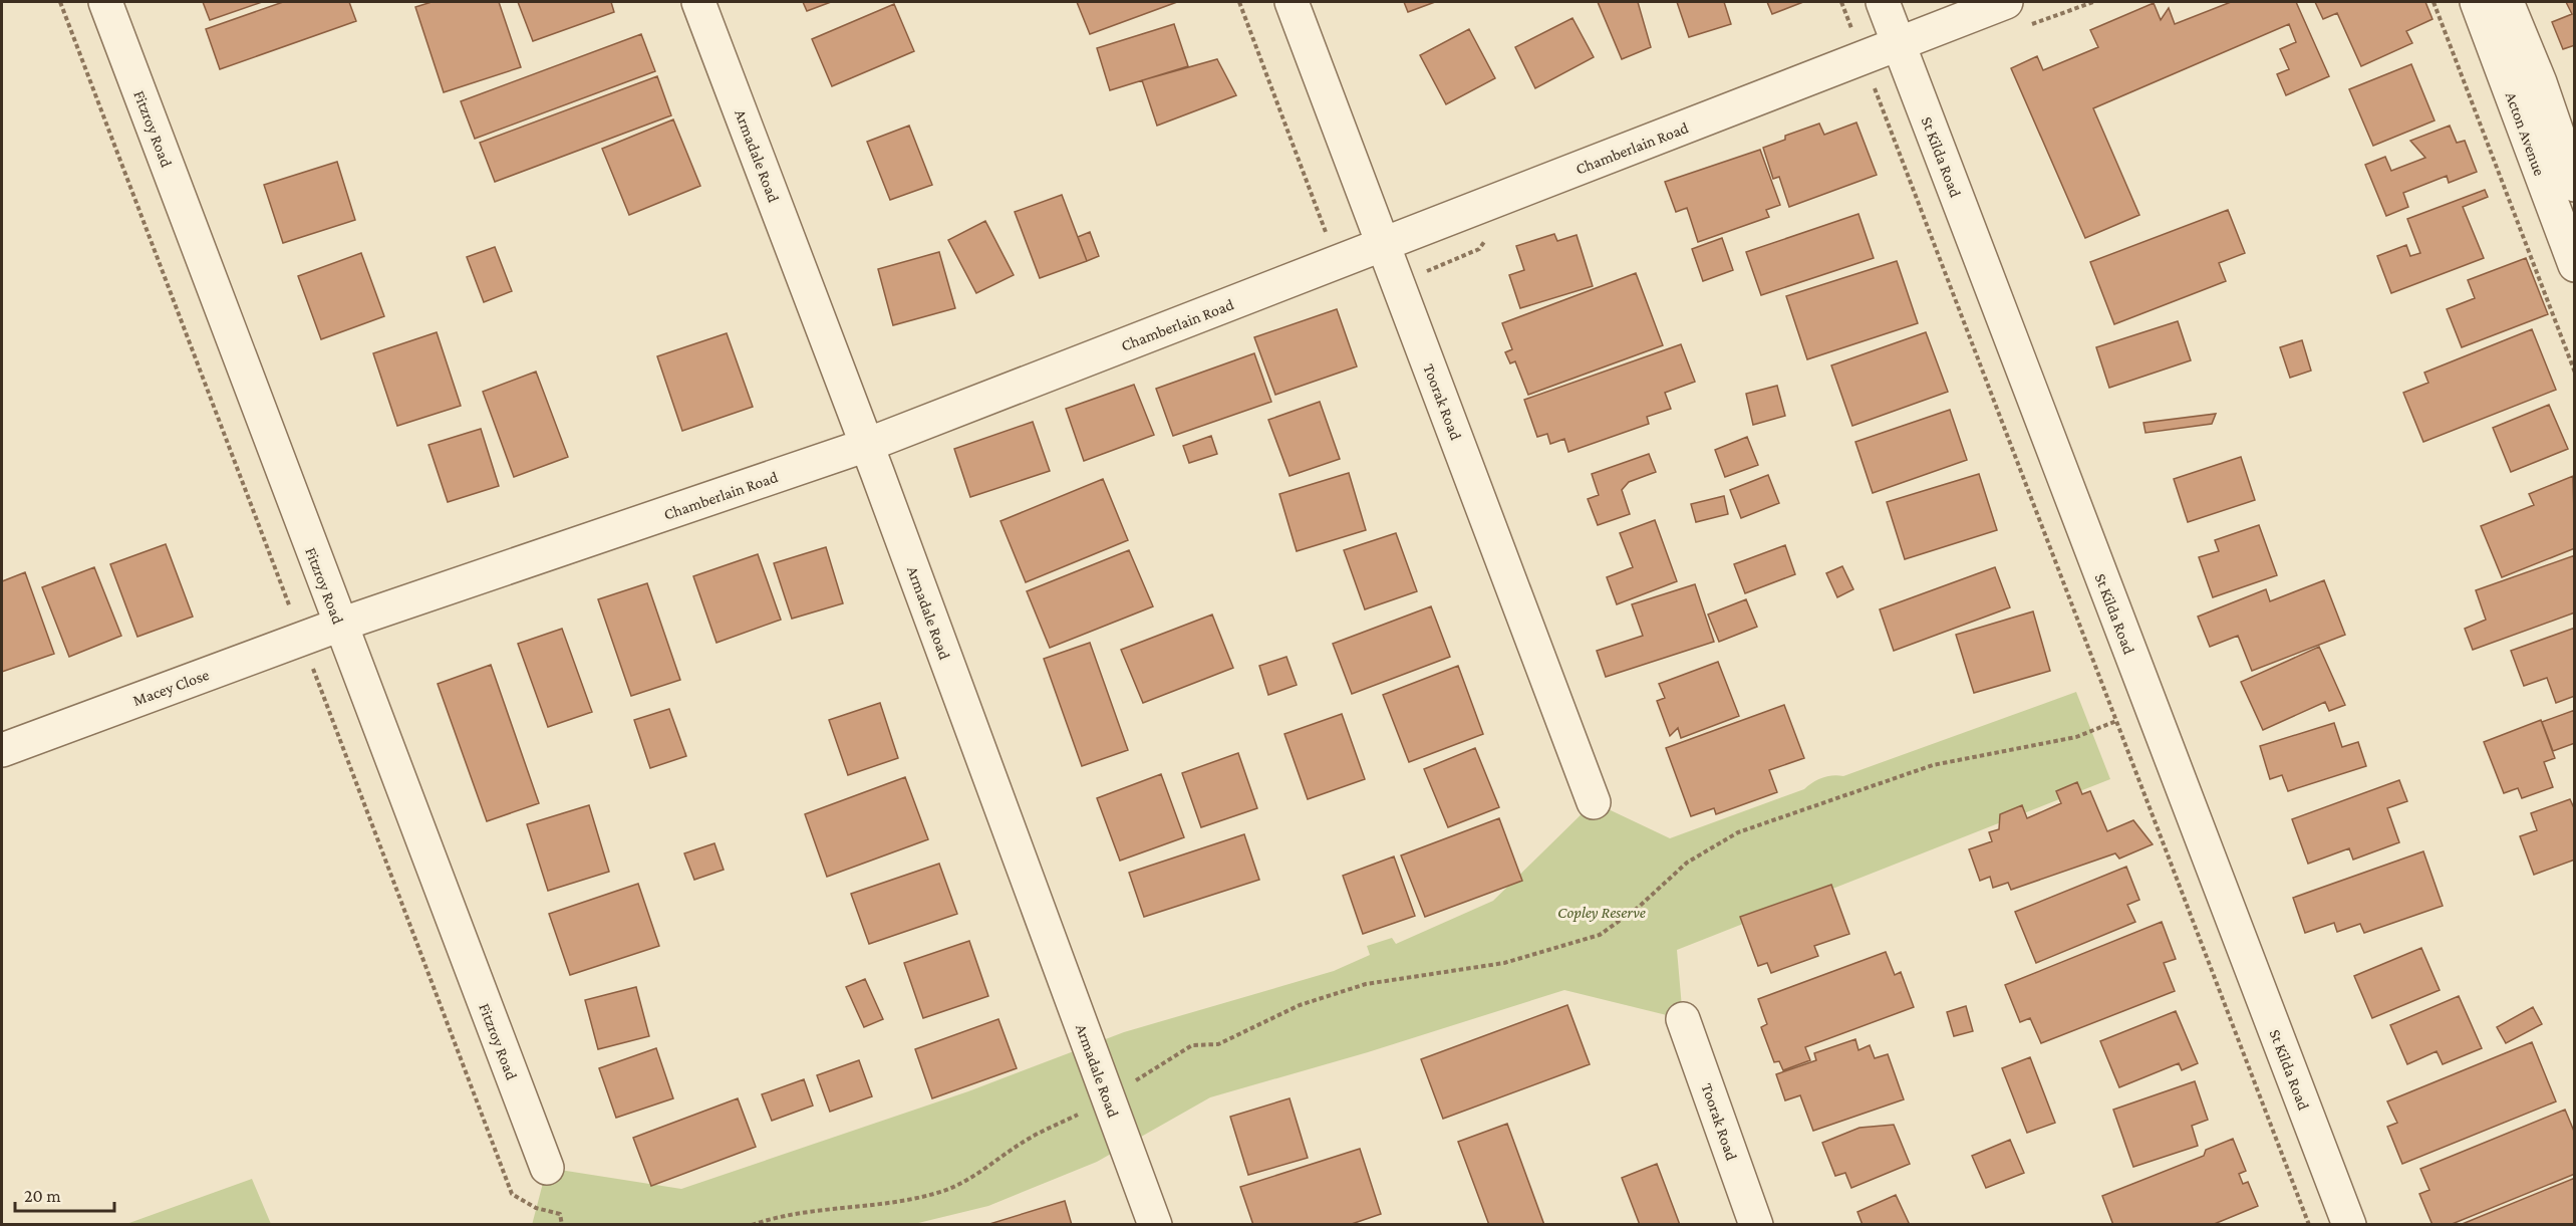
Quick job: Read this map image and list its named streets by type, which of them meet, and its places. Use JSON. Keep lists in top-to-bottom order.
{
  "streets": {
    "street": [
      "Fitzroy Road",
      "Acton Avenue",
      "Chamberlain Road",
      "Armadale Road",
      "St Kilda Road",
      "Toorak Road",
      "Macey Close"
    ]
  },
  "crossings": [
    ["Fitzroy Road", "Chamberlain Road"],
    ["Fitzroy Road", "Macey Close"],
    ["Chamberlain Road", "Armadale Road"],
    ["Chamberlain Road", "St Kilda Road"],
    ["Chamberlain Road", "Toorak Road"],
    ["Chamberlain Road", "Macey Close"]
  ],
  "parks": ["Copley Reserve"],
  "scale_bar": "20 m"
}
